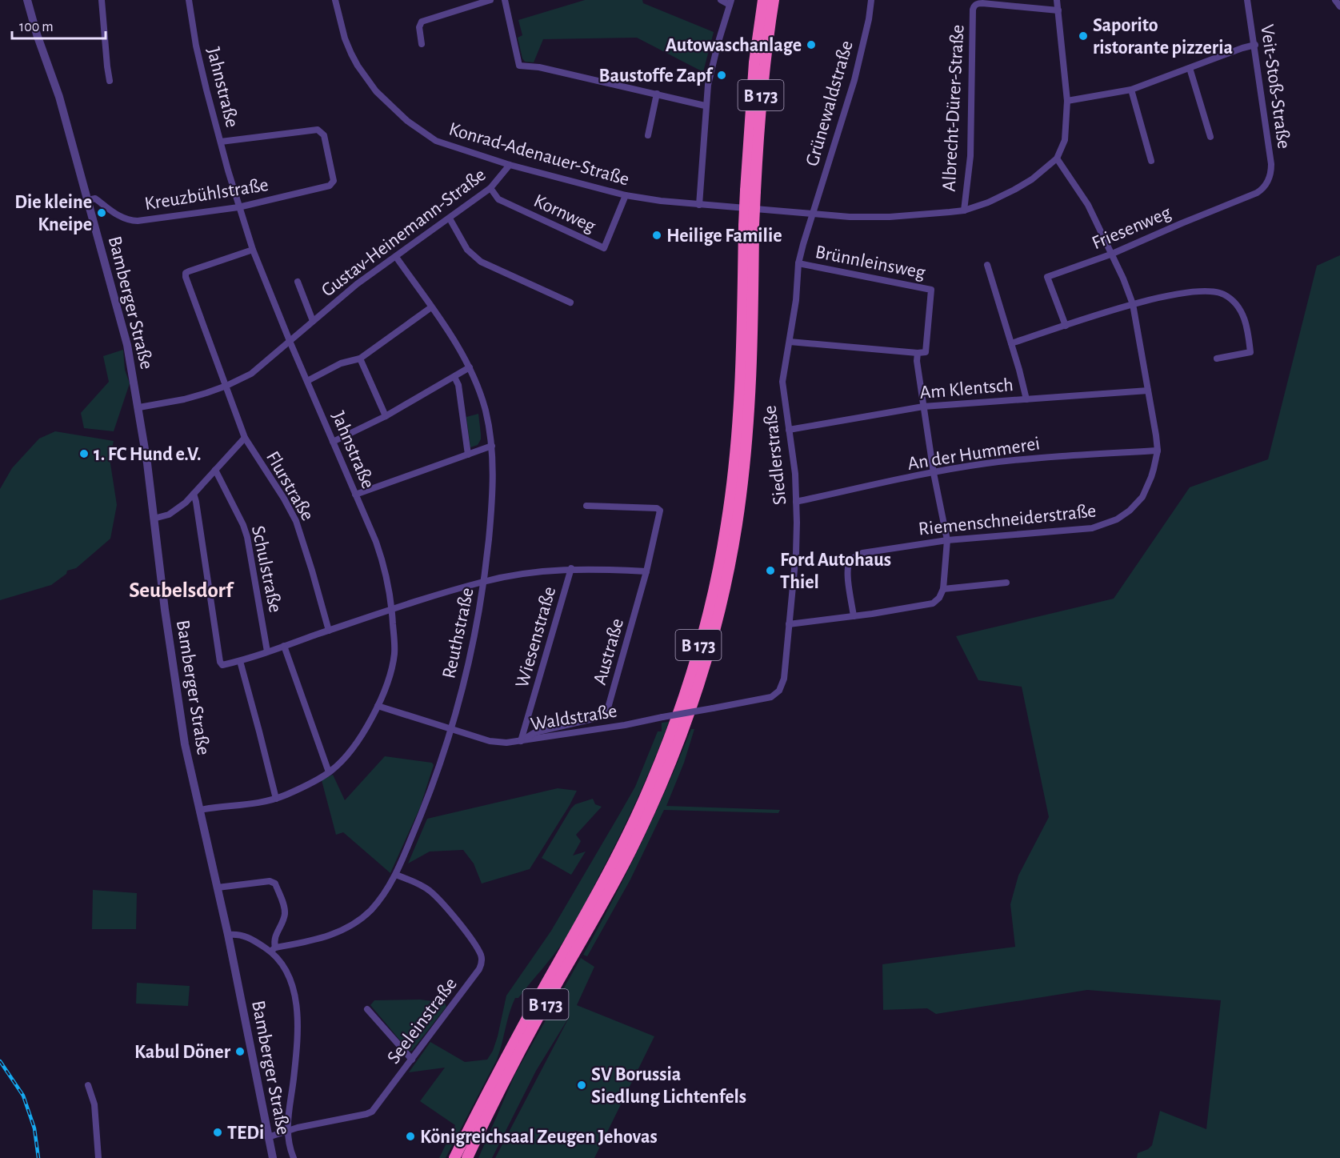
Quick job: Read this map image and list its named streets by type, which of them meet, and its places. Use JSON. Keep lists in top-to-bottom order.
{
  "streets": {
    "highway": ["B 173"],
    "street": [
      "Veit-Stoß-Straße",
      "Jahnstraße",
      "Grünewaldstraße",
      "Albrecht-Dürer-Straße",
      "Konrad-Adenauer-Straße",
      "Kreuzbühlstraße",
      "Kornweg",
      "Friesenweg",
      "Gustav-Heinemann-Straße",
      "Brünnleinsweg",
      "Bamberger Straße",
      "Am Klentsch",
      "An der Hummerei",
      "Siedlerstraße",
      "Flurstraße",
      "Riemenschneiderstraße",
      "Schulstraße",
      "Reuthstraße",
      "Wiesenstraße",
      "Austraße",
      "Waldstraße",
      "Seeleinstraße"
    ]
  },
  "crossings": [
    ["Veit-Stoß-Straße", "Friesenweg"],
    ["Jahnstraße", "Kreuzbühlstraße"],
    ["Jahnstraße", "Gustav-Heinemann-Straße"],
    ["Jahnstraße", "Bamberger Straße"],
    ["Jahnstraße", "Flurstraße"],
    ["Jahnstraße", "Waldstraße"],
    ["Grünewaldstraße", "Konrad-Adenauer-Straße"],
    ["Grünewaldstraße", "Siedlerstraße"],
    ["Albrecht-Dürer-Straße", "Konrad-Adenauer-Straße"],
    ["Konrad-Adenauer-Straße", "Kornweg"],
    ["Konrad-Adenauer-Straße", "Gustav-Heinemann-Straße"],
    ["Konrad-Adenauer-Straße", "Siedlerstraße"],
    ["Konrad-Adenauer-Straße", "Riemenschneiderstraße"],
    ["Kreuzbühlstraße", "Bamberger Straße"],
    ["Kornweg", "Gustav-Heinemann-Straße"],
    ["Friesenweg", "Riemenschneiderstraße"],
    ["Gustav-Heinemann-Straße", "Bamberger Straße"],
    ["Gustav-Heinemann-Straße", "Flurstraße"],
    ["Gustav-Heinemann-Straße", "Reuthstraße"],
    ["Brünnleinsweg", "Siedlerstraße"],
    ["Bamberger Straße", "Seeleinstraße"],
    ["Am Klentsch", "Siedlerstraße"],
    ["Am Klentsch", "Riemenschneiderstraße"],
    ["An der Hummerei", "Siedlerstraße"],
    ["An der Hummerei", "Riemenschneiderstraße"],
    ["Siedlerstraße", "Waldstraße"],
    ["Reuthstraße", "Waldstraße"],
    ["Reuthstraße", "Seeleinstraße"],
    ["Wiesenstraße", "Austraße"],
    ["Wiesenstraße", "Waldstraße"],
    ["Austraße", "Waldstraße"]
  ],
  "districts": ["Seubelsdorf"],
  "places": [
    "Saporito ristorante pizzeria",
    "Autowaschanlage",
    "Baustoffe Zapf",
    "Die kleine Kneipe",
    "Heilige Familie",
    "1. FC Hund e.V.",
    "Ford Autohaus Thiel",
    "Kabul Döner",
    "SV Borussia Siedlung Lichtenfels",
    "TEDi",
    "Königreichsaal Zeugen Jehovas"
  ],
  "scale_bar": "100 m"
}
